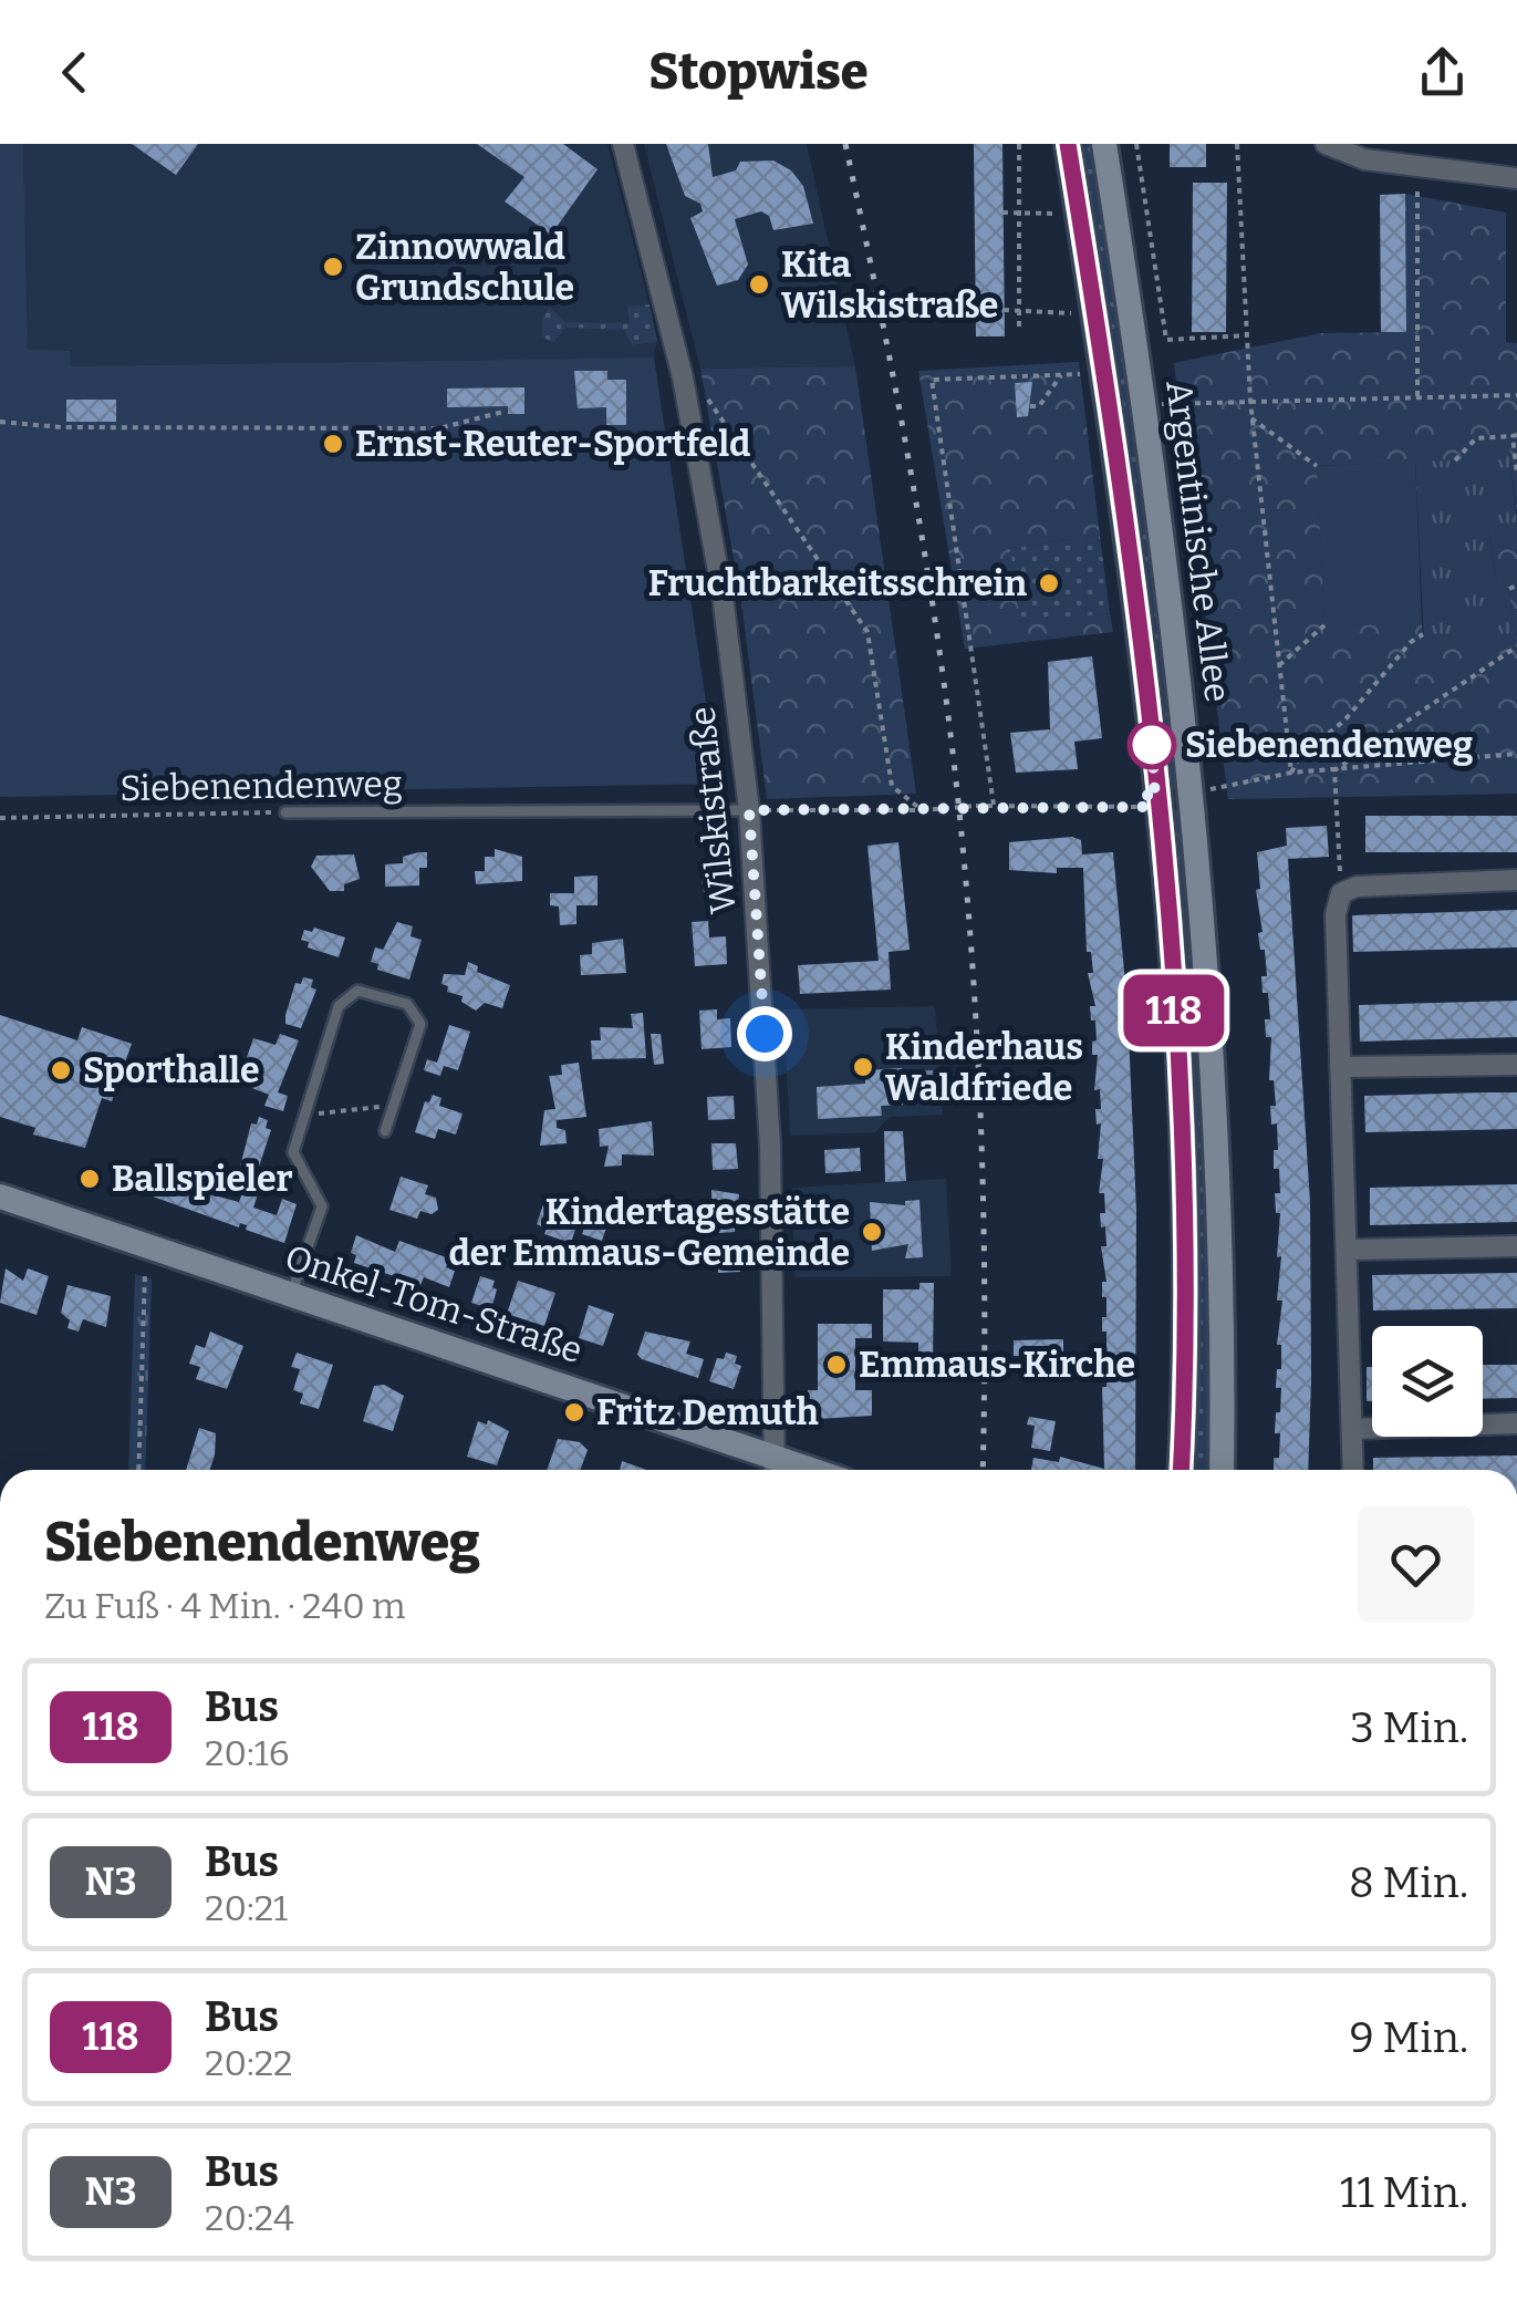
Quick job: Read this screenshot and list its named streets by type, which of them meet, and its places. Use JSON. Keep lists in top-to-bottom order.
{
  "streets": {
    "main road": ["Argentinische Allee", "Onkel-Tom-Straße"],
    "street": ["Wilskistraße"],
    "lane": ["Siebenendenweg"]
  },
  "crossings": [
    ["Siebenendenweg", "Wilskistraße"],
    ["Wilskistraße", "Onkel-Tom-Straße"]
  ],
  "places": [
    "Zinnowwald Grundschule",
    "Kita Wilskistraße",
    "Ernst-Reuter-Sportfeld",
    "Fruchtbarkeitsschrein",
    "Siebenendenweg",
    "Kinderhaus Waldfriede",
    "Sporthalle",
    "Ballspieler",
    "Kindertagesstätte der Emmaus-Gemeinde",
    "Emmaus-Kirche",
    "Fritz Demuth"
  ],
  "lines": ["bus line 118"],
  "page": {
    "header": "Stopwise",
    "on_map": "118",
    "heading": ["Siebenendenweg", "Zu Fuß · 4 Min. · 240 m"],
    "list": [
      {
        "mark": "118",
        "name": "Bus",
        "note": "20:16",
        "value": "3 Min."
      },
      {
        "mark": "N3",
        "name": "Bus",
        "note": "20:21",
        "value": "8 Min."
      },
      {
        "mark": "118",
        "name": "Bus",
        "note": "20:22",
        "value": "9 Min."
      },
      {
        "mark": "N3",
        "name": "Bus",
        "note": "20:24",
        "value": "11 Min."
      }
    ]
  }
}
